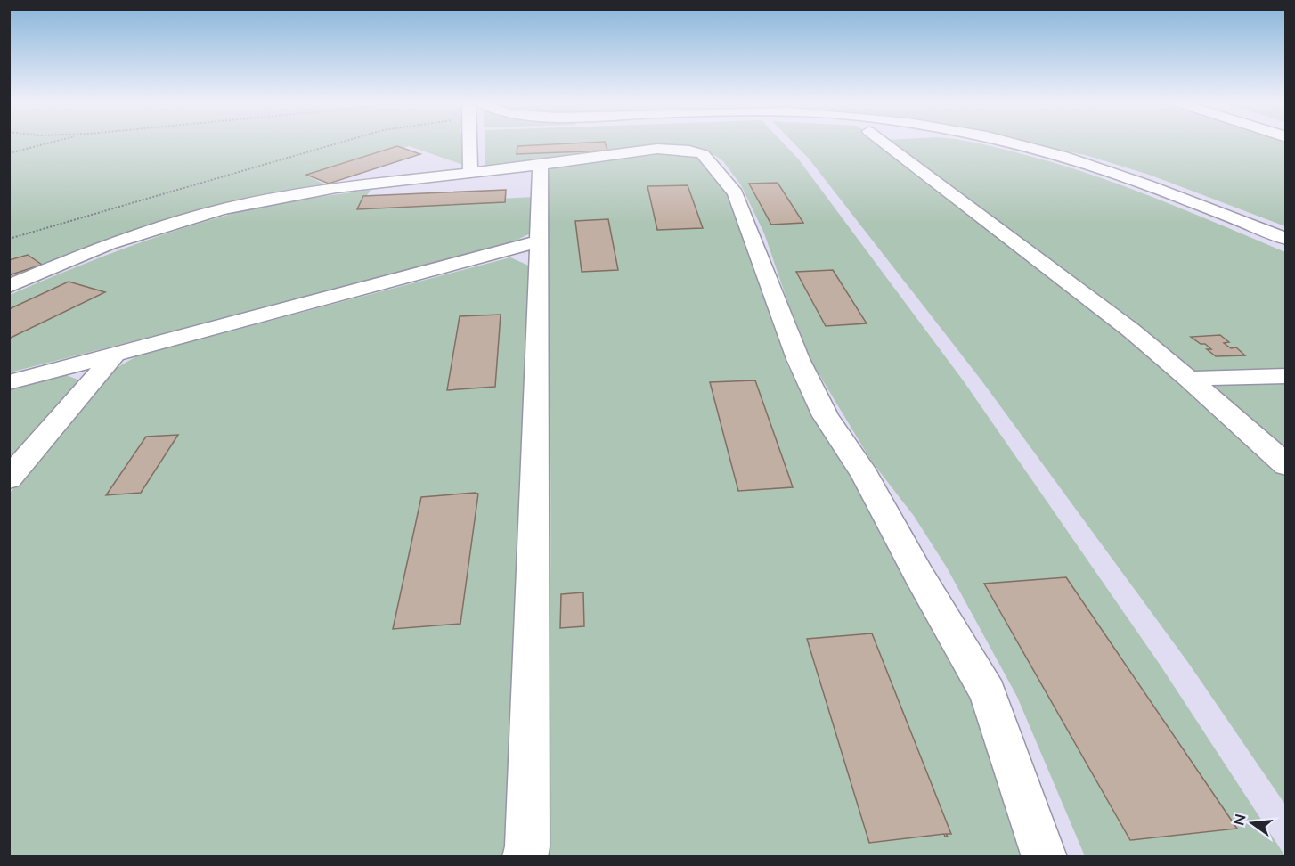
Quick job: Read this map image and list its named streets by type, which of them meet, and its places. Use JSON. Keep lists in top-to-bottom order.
{
  "north": "left"
}
